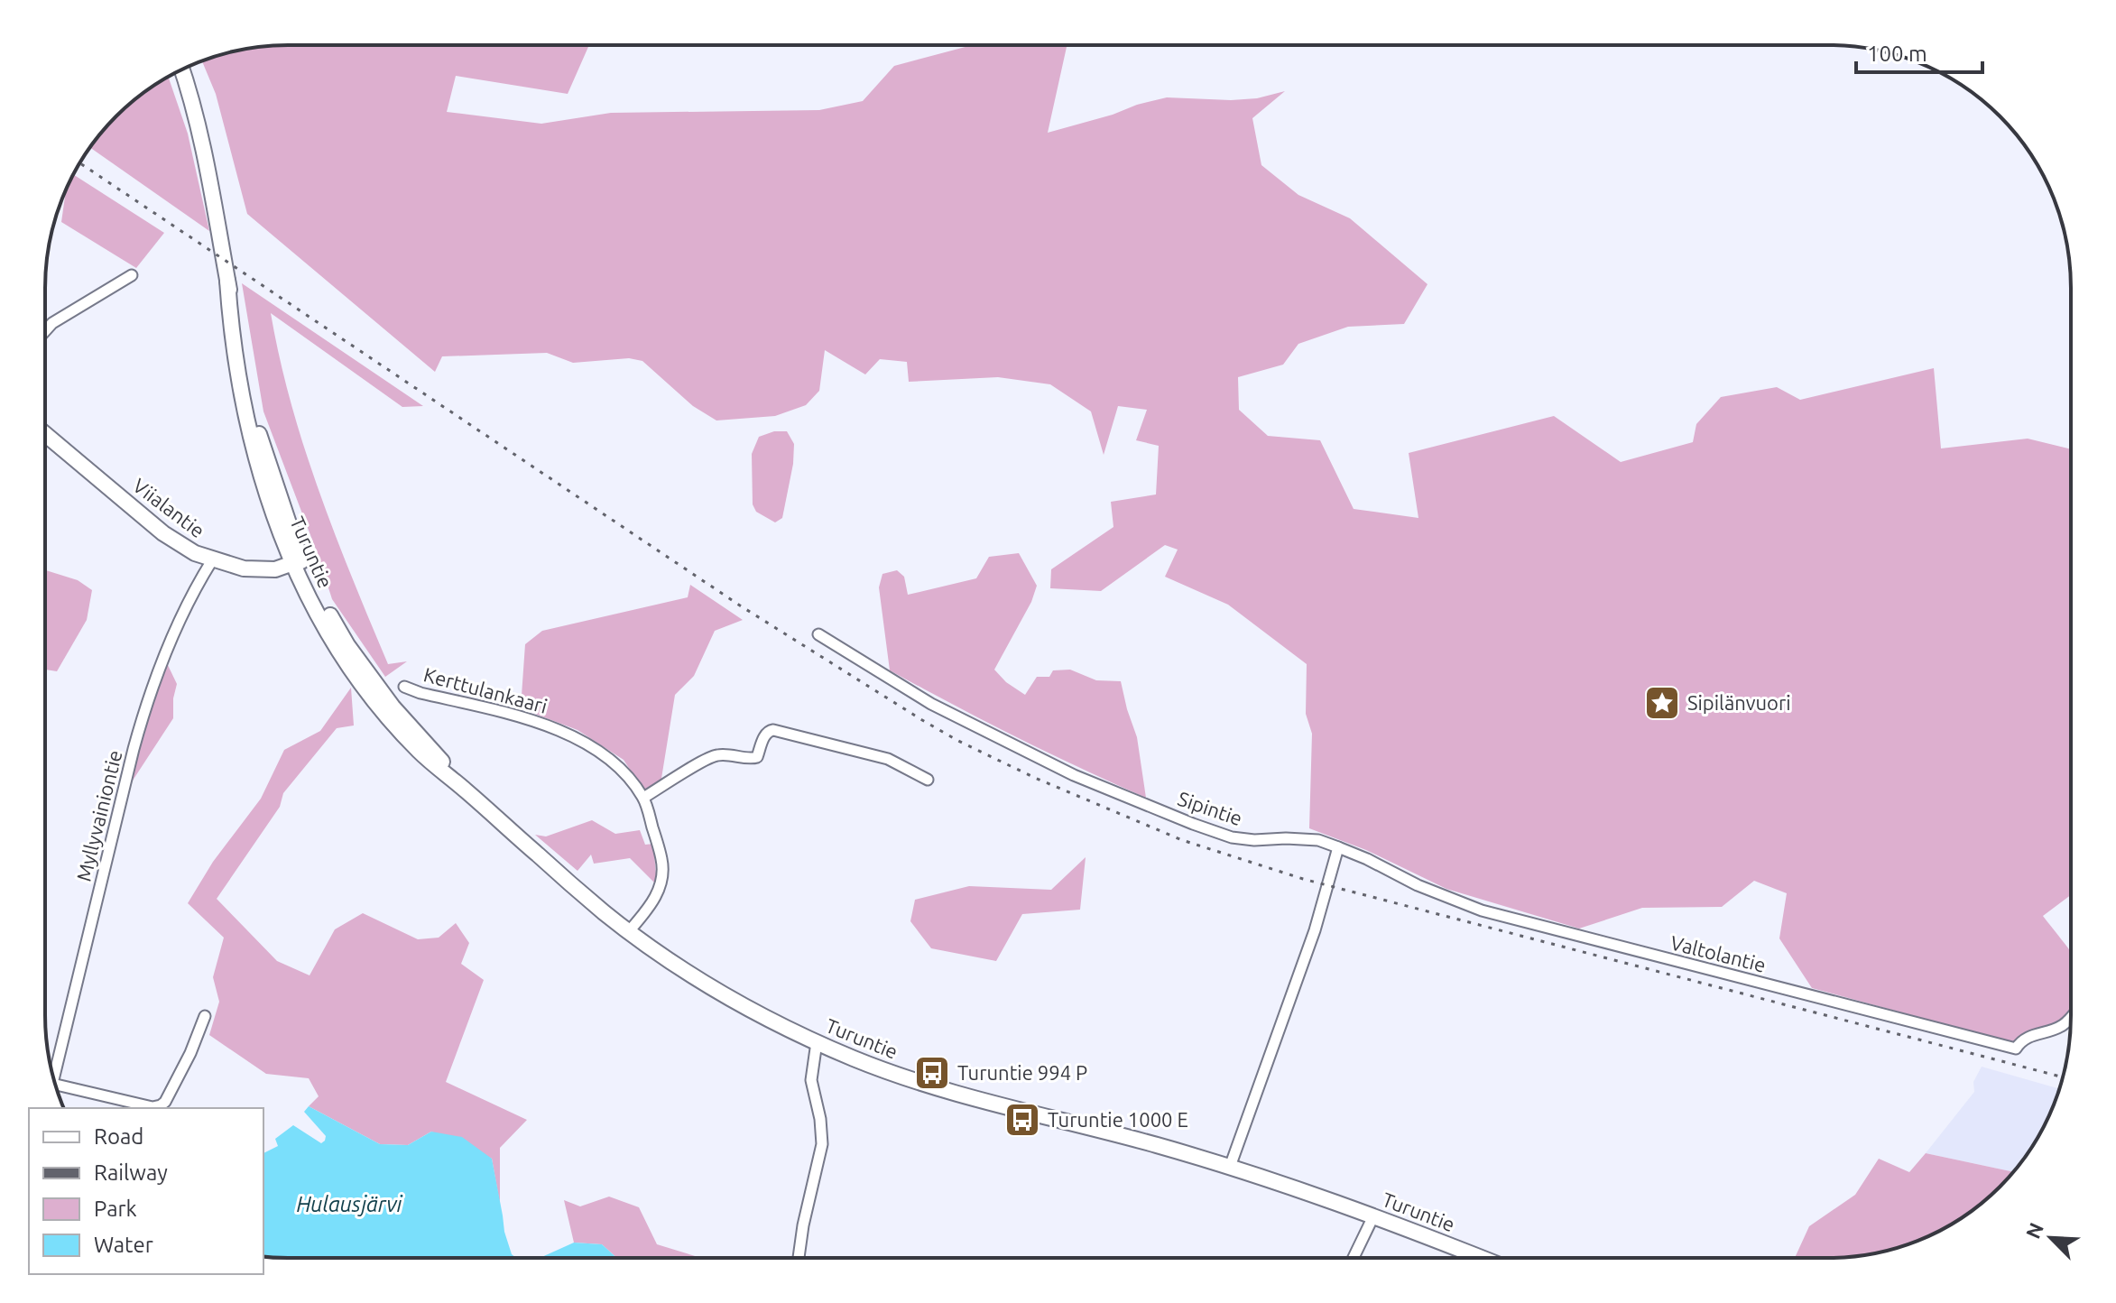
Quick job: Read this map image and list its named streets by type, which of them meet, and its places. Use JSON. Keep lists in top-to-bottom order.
{
  "streets": {
    "main road": ["Viialantie", "Turuntie"],
    "street": [
      "Kerttulankaari",
      "Sipintie",
      "Myllyvainiontie",
      "Valtolantie"
    ]
  },
  "crossings": [
    ["Viialantie", "Turuntie"],
    ["Viialantie", "Myllyvainiontie"],
    ["Turuntie", "Kerttulankaari"],
    ["Sipintie", "Valtolantie"]
  ],
  "water": ["Hulausjärvi"],
  "places": {
    "place": ["Sipilänvuori"],
    "bus stop": ["Turuntie 994 P", "Turuntie 1000 E"]
  },
  "legend": [
    "Road",
    "Railway",
    "Park",
    "Water"
  ],
  "scale_bar": "100 m",
  "north": "top left"
}
